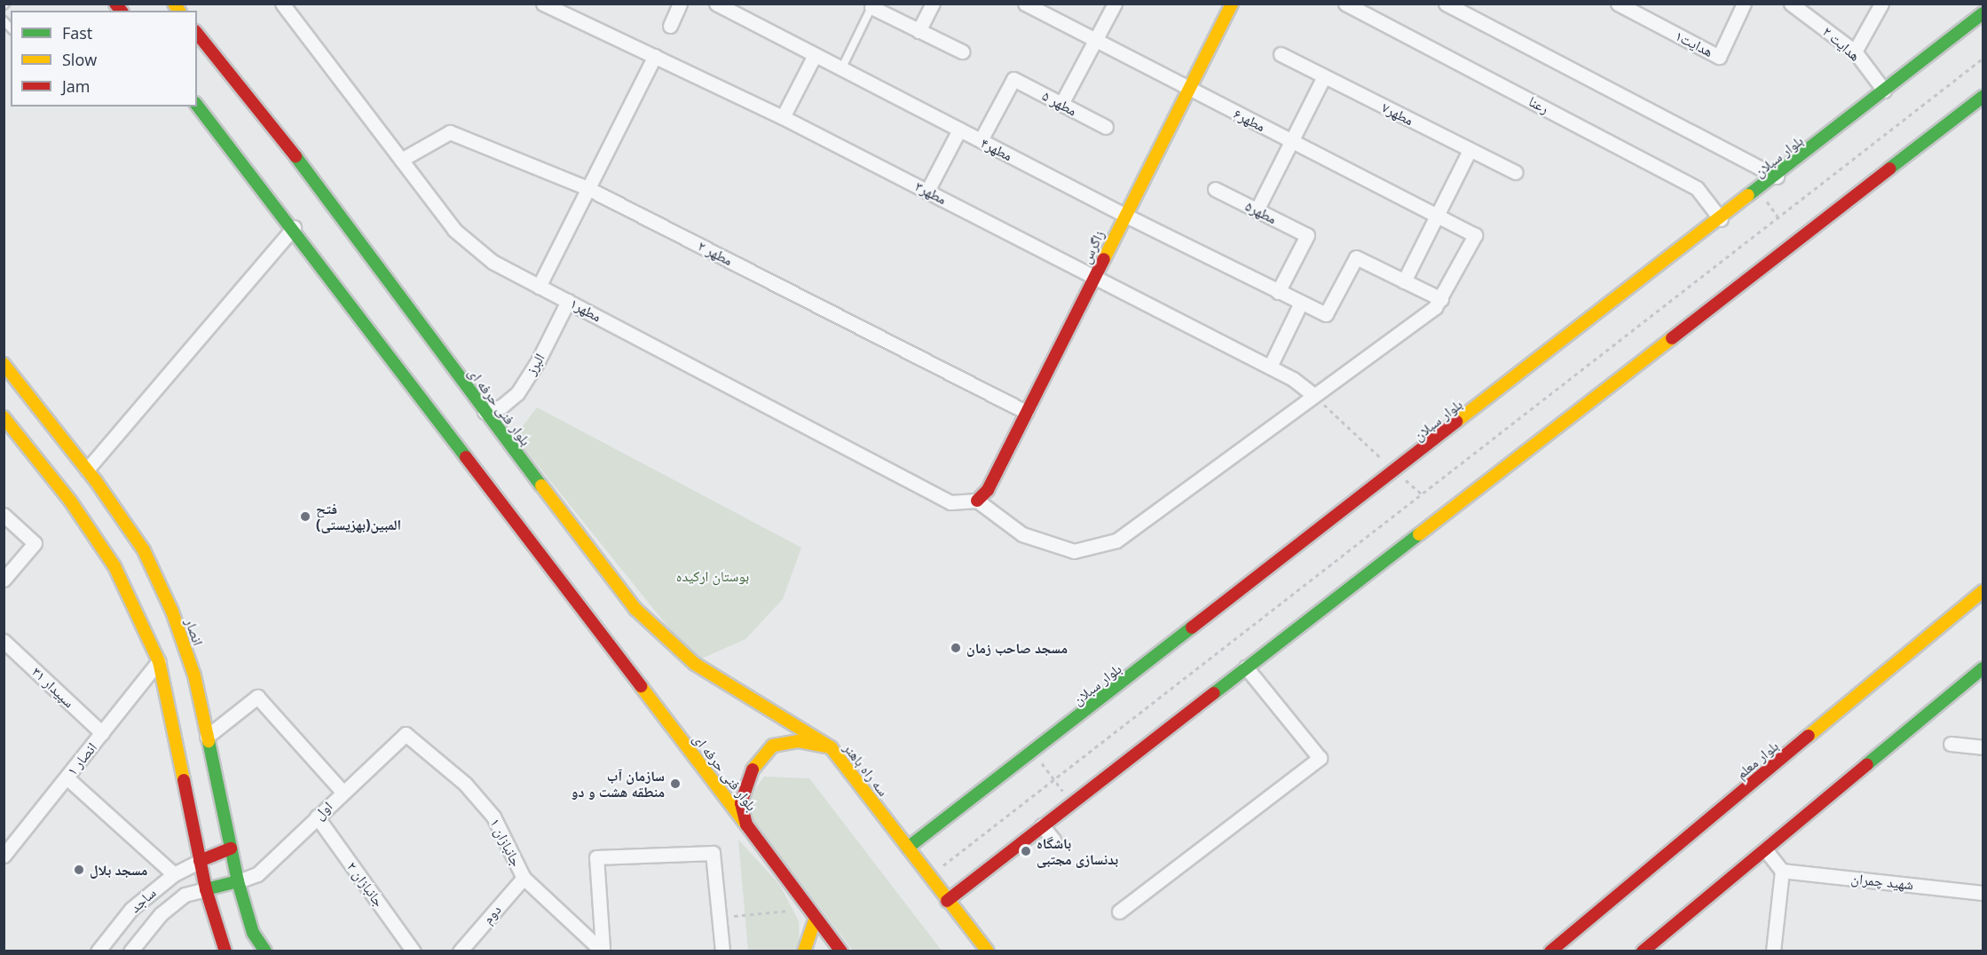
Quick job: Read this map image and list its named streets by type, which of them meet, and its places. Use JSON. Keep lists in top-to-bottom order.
{
  "streets": {
    "main road": [
      "بلوار سبلان",
      "زاگرس",
      "بلوار فنی حرفه ای",
      "انصار",
      "بلوار معلم",
      "سه راه باهنر"
    ],
    "street": [
      "هدایت۱",
      "هدایت ۲",
      "مطهر ۵",
      "رعنا",
      "مطهر۷",
      "مطهر۶",
      "مطهر۴",
      "مطهر۳",
      "مطهر۵",
      "مطهر ۲",
      "مطهر۱",
      "البرز",
      "سپیدار ۳۱",
      "انصار ۱",
      "اول",
      "جانبازان ۱",
      "شهید چمران",
      "جانبازان ۲",
      "ساجد",
      "دوم"
    ]
  },
  "crossings": [
    ["هدایت ۲", "بلوار سبلان"],
    ["مطهر ۵", "مطهر۴"],
    ["رعنا", "بلوار سبلان"],
    ["مطهر۶", "زاگرس"],
    ["مطهر۴", "مطهر۵"],
    ["مطهر۴", "زاگرس"],
    ["بلوار سبلان", "سه راه باهنر"],
    ["مطهر۳", "زاگرس"],
    ["زاگرس", "مطهر ۲"],
    ["زاگرس", "مطهر۱"],
    ["مطهر ۲", "مطهر۱"],
    ["مطهر۱", "البرز"],
    ["البرز", "بلوار فنی حرفه ای"],
    ["بلوار فنی حرفه ای", "سه راه باهنر"],
    ["انصار", "اول"],
    ["سپیدار ۳۱", "انصار ۱"],
    ["اول", "جانبازان ۱"],
    ["اول", "جانبازان ۲"],
    ["جانبازان ۱", "دوم"]
  ],
  "parks": ["بوستان ارکیده"],
  "places": [
    "فتح المبین(بهزیستی)",
    "مسجد صاحب زمان",
    "سازمان آب منطقه هشت و دو",
    "باشگاه بدنسازی مجتبی",
    "مسجد بلال"
  ],
  "legend": ["Fast", "Slow", "Jam"]
}
